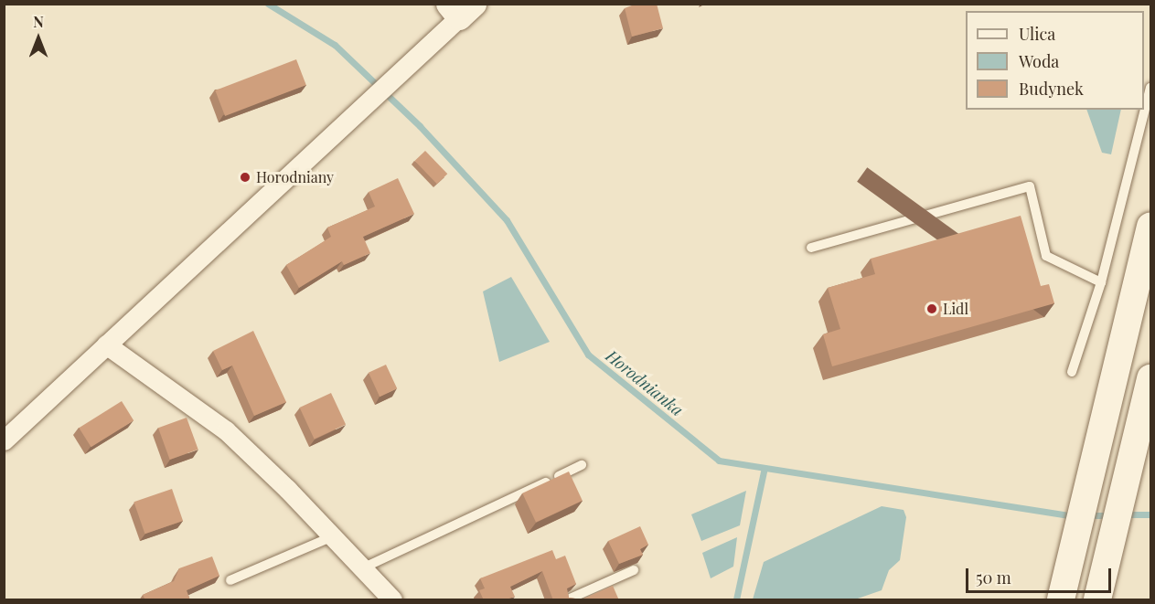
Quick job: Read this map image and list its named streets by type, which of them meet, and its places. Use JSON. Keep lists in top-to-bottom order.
{
  "water": ["Horodnianka"],
  "places": ["Horodniany", "Lidl"],
  "legend": ["Ulica", "Woda", "Budynek"],
  "scale_bar": "50 m",
  "north": "top"
}
